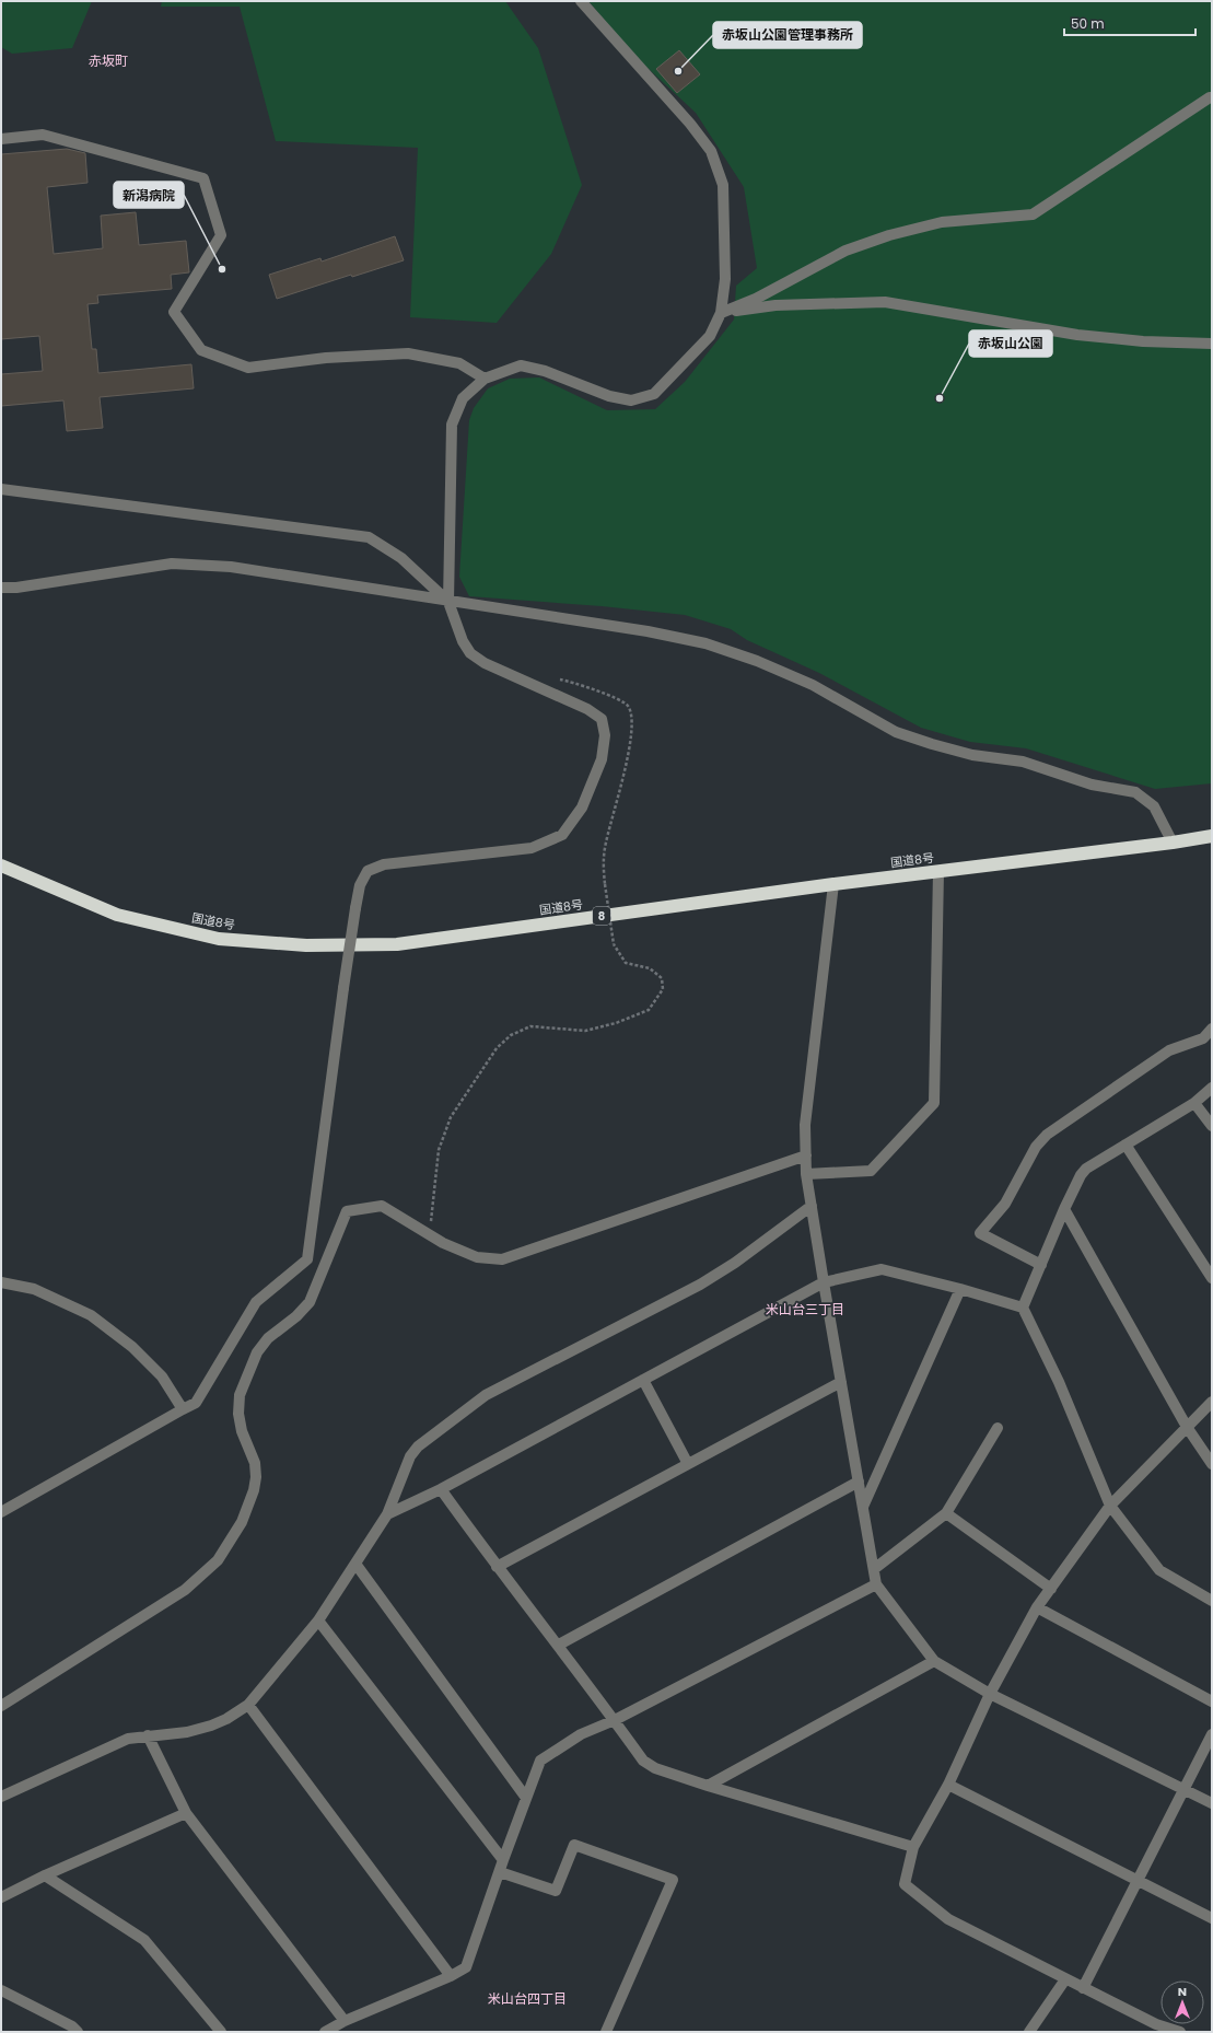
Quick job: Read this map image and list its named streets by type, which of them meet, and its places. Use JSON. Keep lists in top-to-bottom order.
{
  "streets": {
    "highway": ["国道8号", "8"]
  },
  "districts": ["赤坂町", "米山台三丁目", "米山台四丁目"],
  "places": ["赤坂山公園管理事務所", "新潟病院", "赤坂山公園"],
  "scale_bar": "50 m",
  "north": "top"
}
